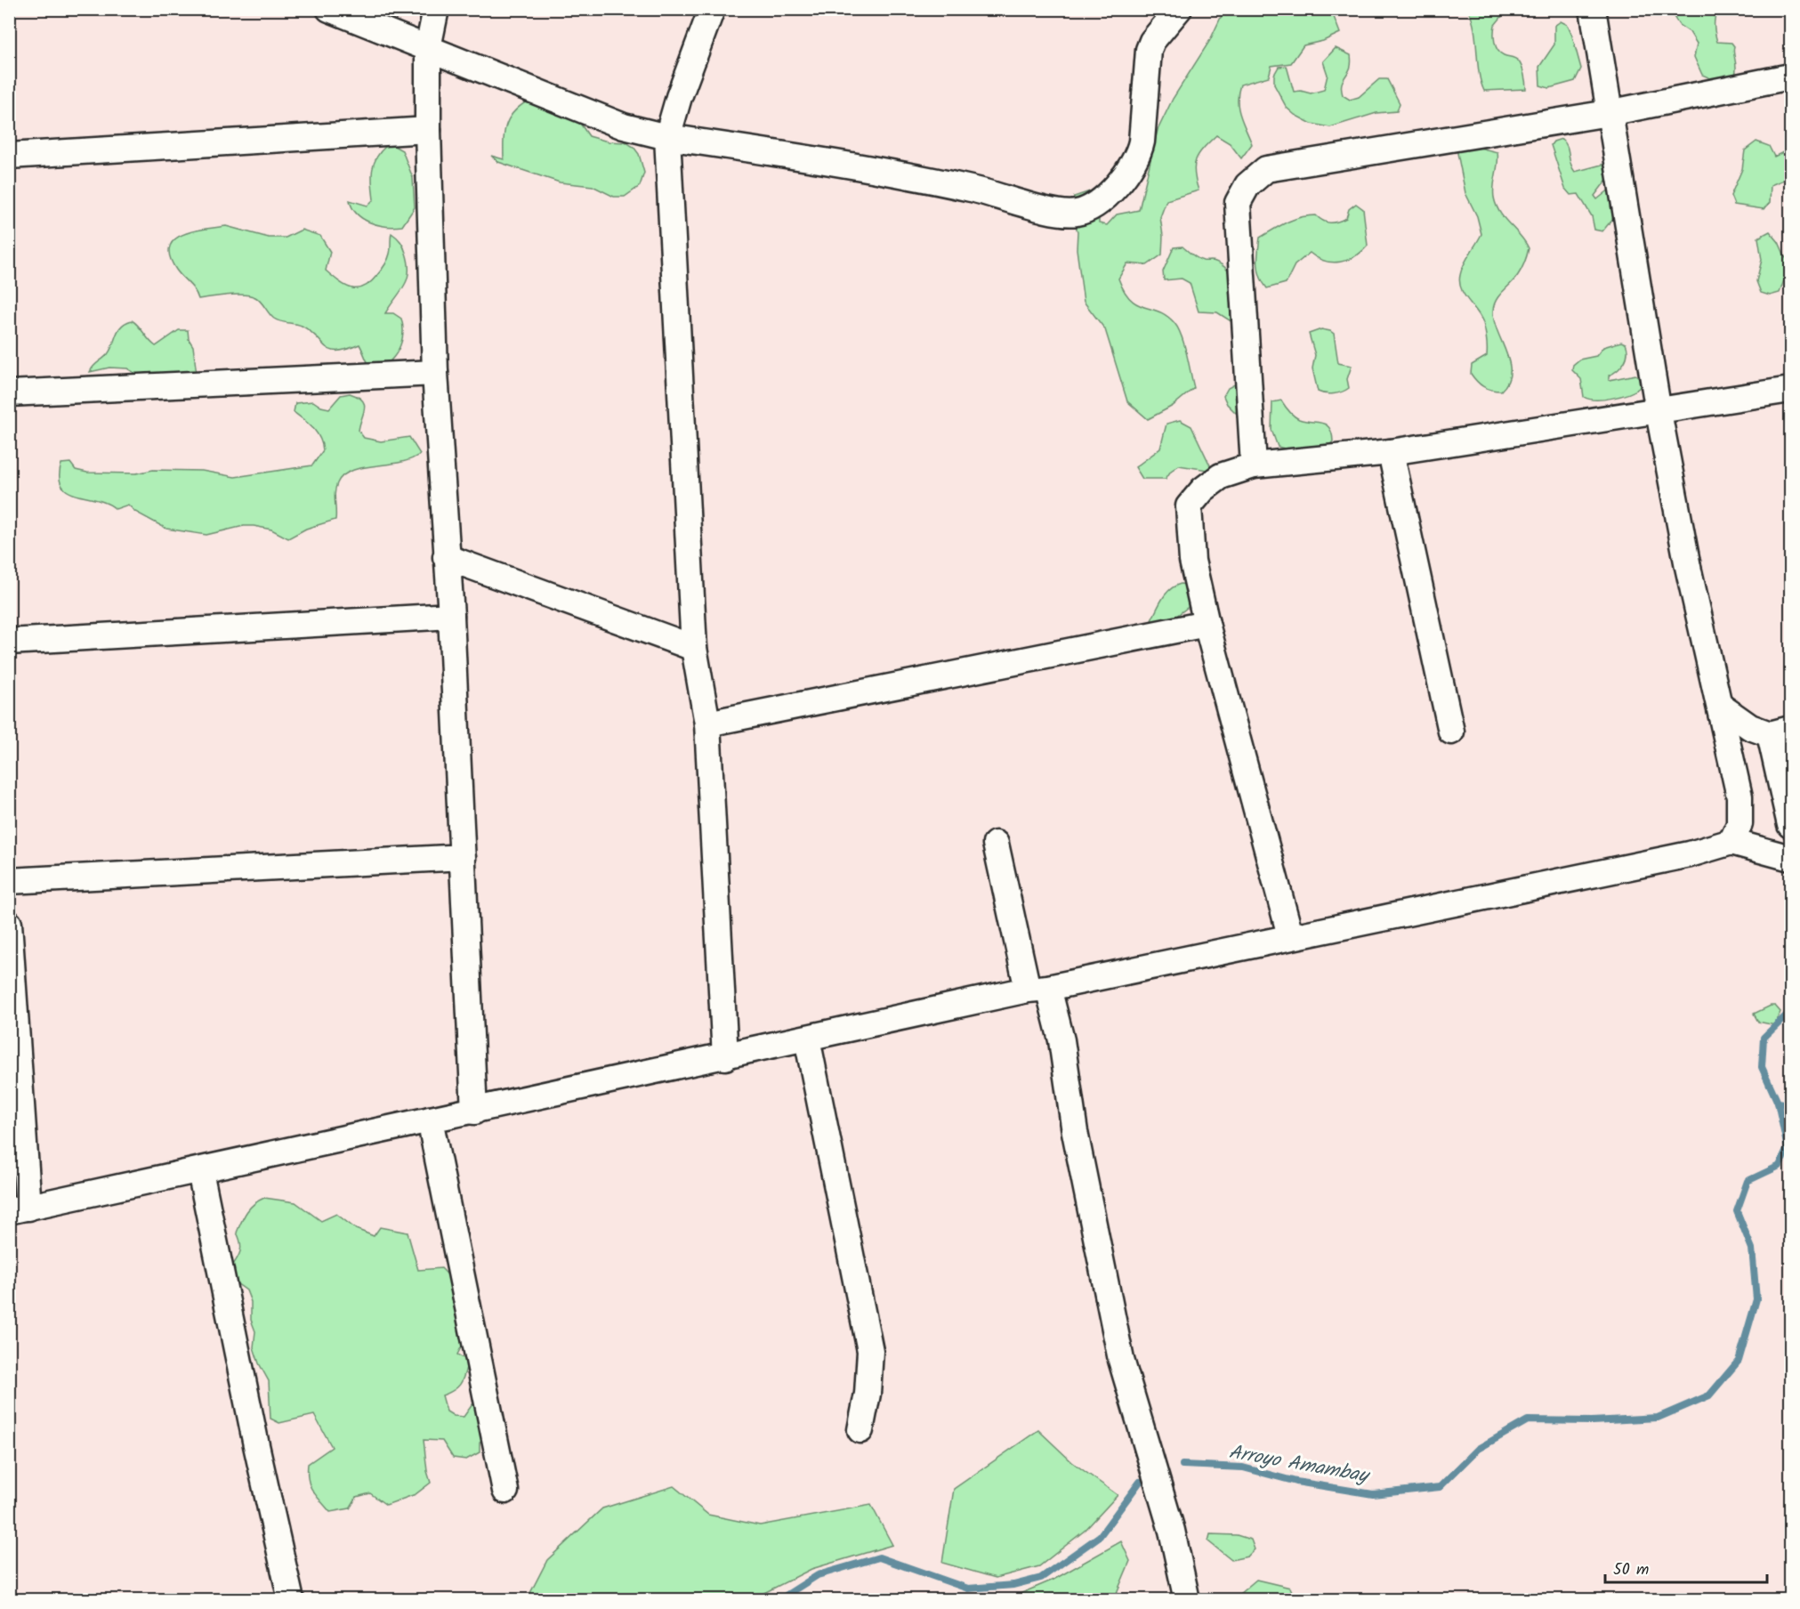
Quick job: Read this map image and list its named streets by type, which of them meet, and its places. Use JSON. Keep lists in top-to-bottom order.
{
  "water": ["Arroyo Amambay"],
  "scale_bar": "50 m"
}
